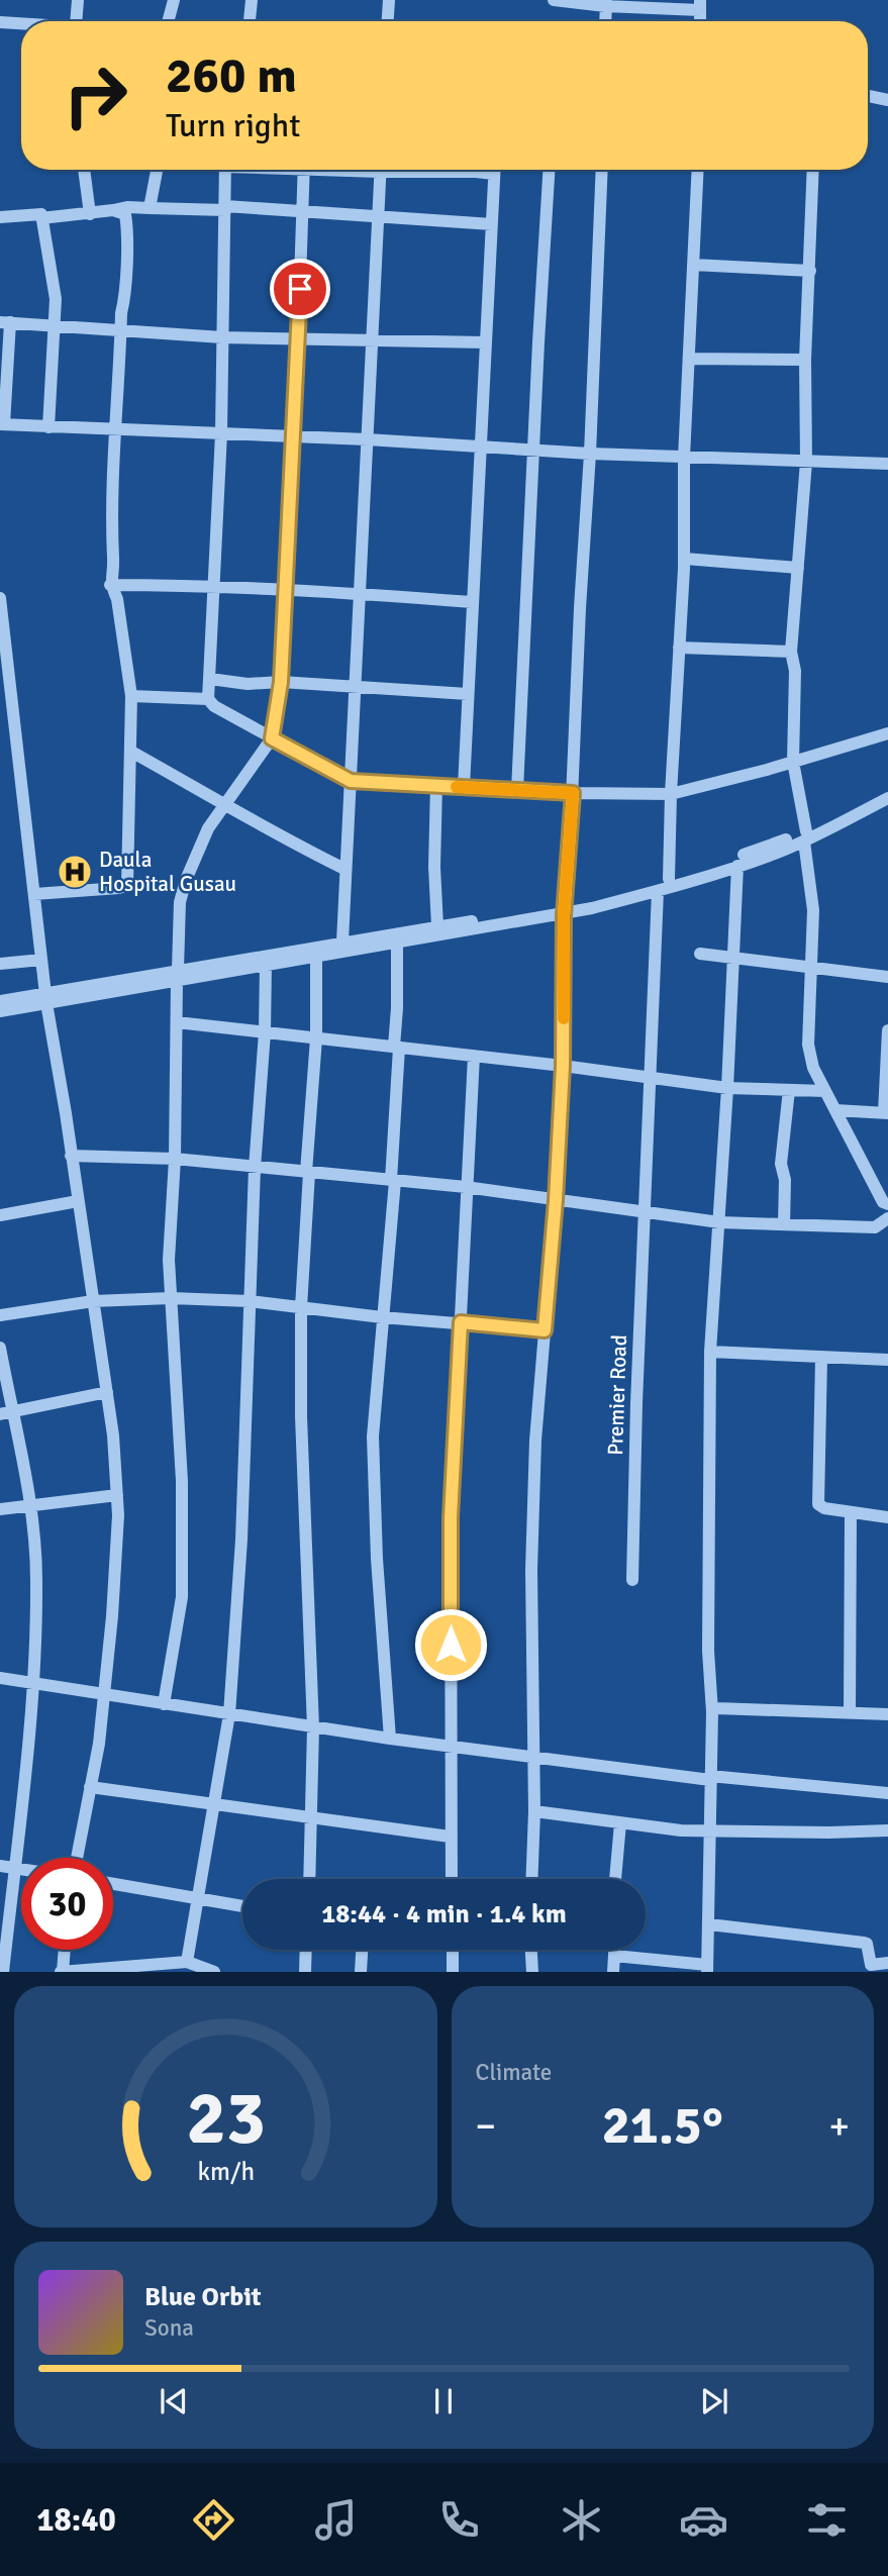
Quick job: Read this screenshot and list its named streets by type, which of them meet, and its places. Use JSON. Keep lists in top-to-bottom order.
{
  "streets": {
    "street": ["Premier Road"]
  },
  "places": {
    "hospital": ["Daula Hospital Gusau"]
  },
  "page": {
    "turn": ["260 m", "Turn right"],
    "limit": "30",
    "trip": "18:44 · 4 min · 1.4 km",
    "tile": "Climate",
    "heat": ["−", "21.5°", "+"],
    "song": ["Blue Orbit", "Sona"],
    "tabs": "18:40",
    "gauge": ["23", "km/h"]
  }
}
